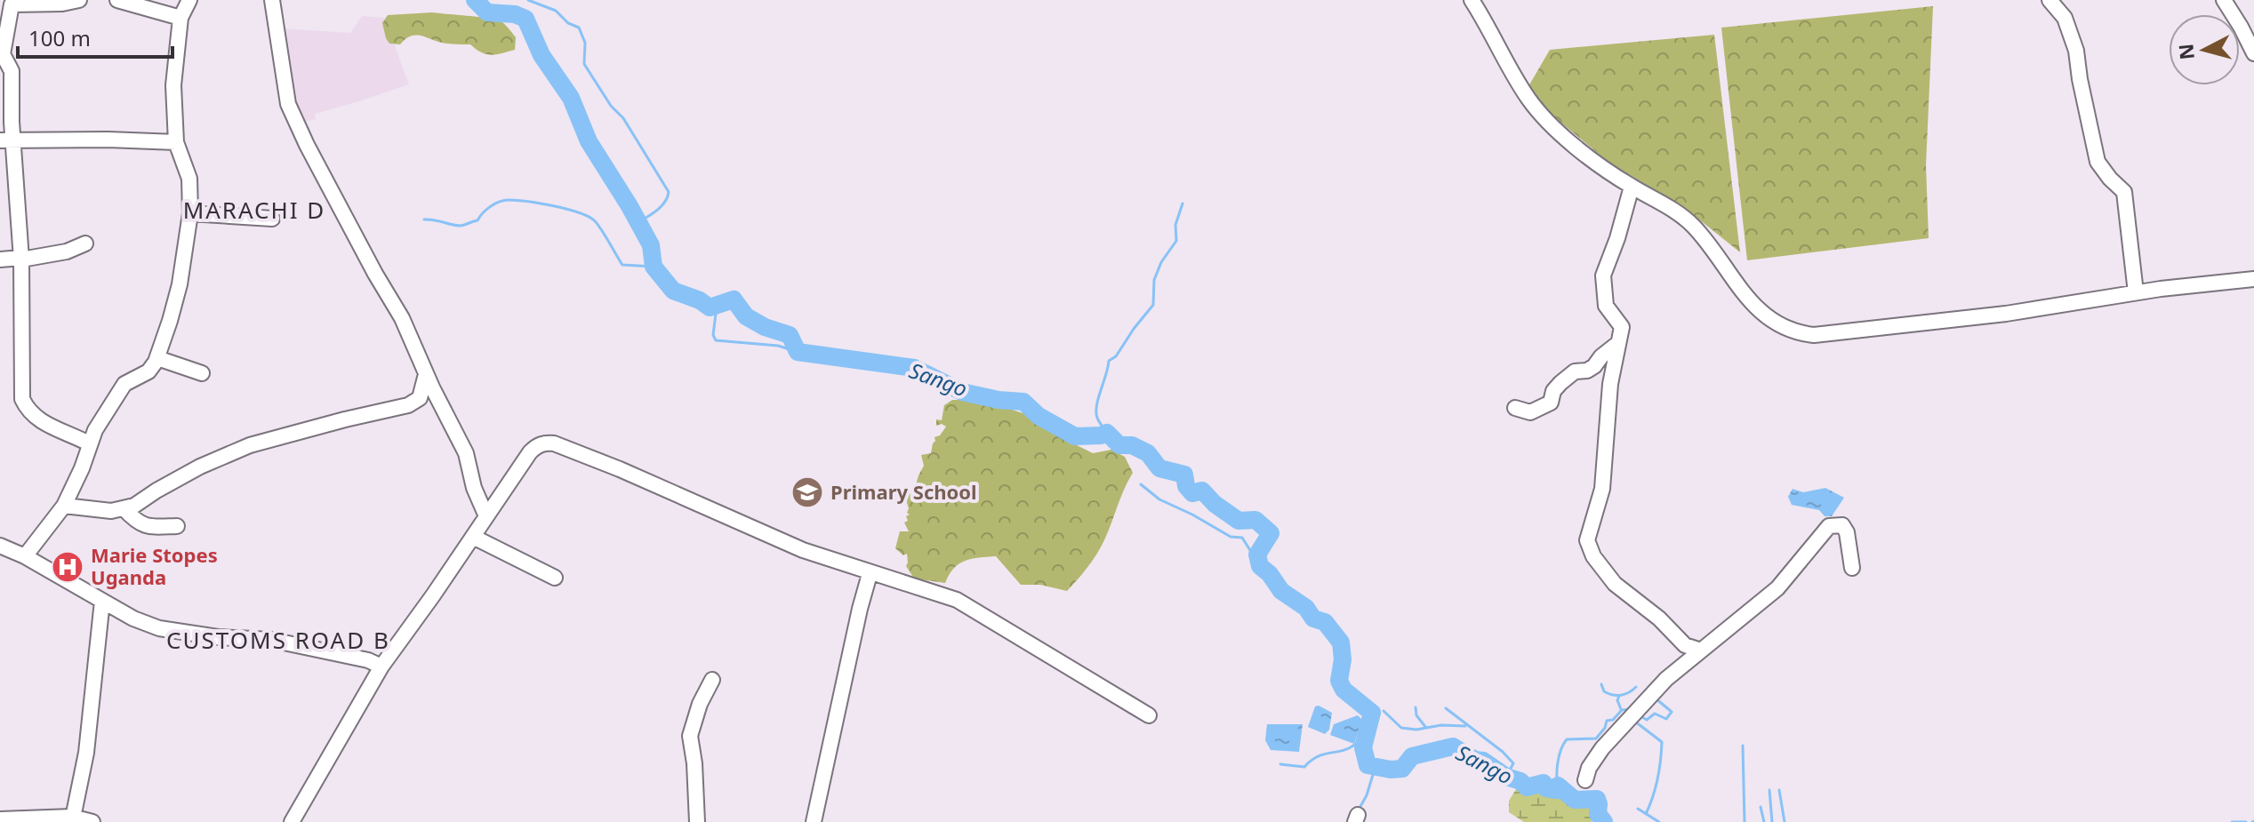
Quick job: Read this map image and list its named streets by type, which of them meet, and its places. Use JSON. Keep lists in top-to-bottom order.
{
  "districts": ["MARACHI D", "CUSTOMS ROAD B"],
  "water": ["Sango"],
  "places": {
    "school or university": ["Primary School"],
    "hospital": ["Marie Stopes Uganda"]
  },
  "scale_bar": "100 m",
  "north": "left"
}
